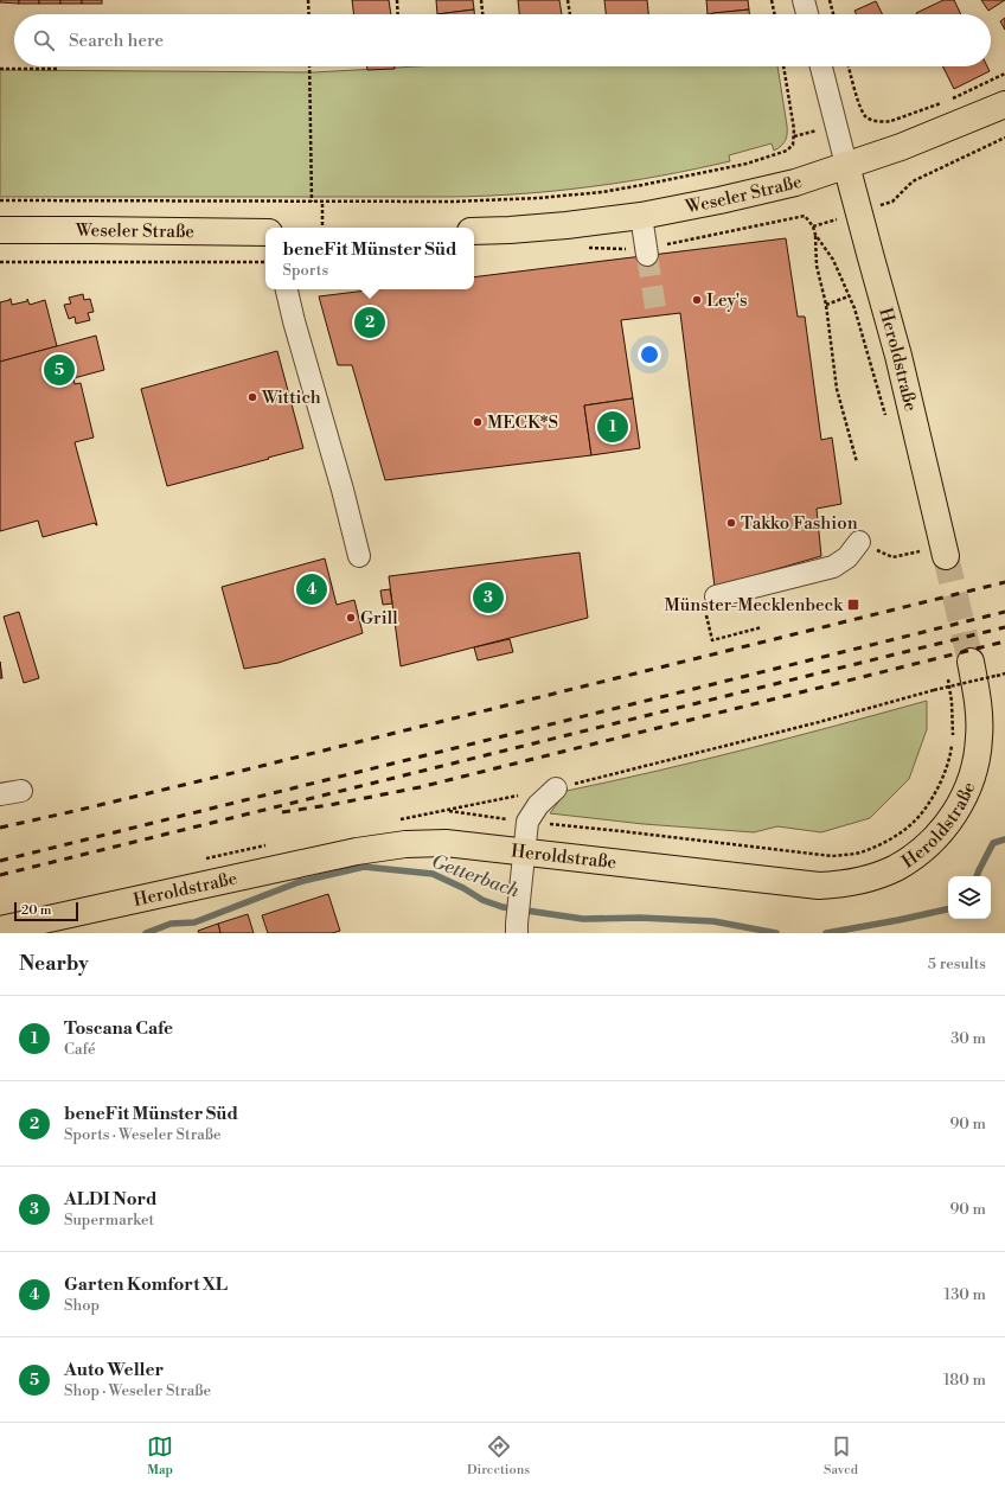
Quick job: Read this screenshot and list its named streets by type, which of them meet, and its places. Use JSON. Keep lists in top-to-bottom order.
{
  "streets": {
    "main road": ["Weseler Straße", "Heroldstraße"]
  },
  "crossings": [
    ["Weseler Straße", "Heroldstraße"]
  ],
  "water": ["Getterbach"],
  "places": {
    "other": [
      "Ley's",
      "Wittich",
      "MECK*S",
      "Takko Fashion",
      "Grill"
    ],
    "transit": ["Münster-Mecklenbeck"]
  },
  "scale_bar": "20 m",
  "page": {
    "search": "Search here",
    "popup": ["beneFit Münster Süd", "Sports"],
    "pins": [
      "2",
      "5",
      "1",
      "4",
      "3"
    ],
    "scale": "20 m",
    "heading": ["Nearby", "5 results"],
    "list": [
      {
        "mark": "1",
        "name": "Toscana Cafe",
        "note": "Café",
        "value": "30 m"
      },
      {
        "mark": "2",
        "name": "beneFit Münster Süd",
        "note": "Sports · Weseler Straße",
        "value": "90 m"
      },
      {
        "mark": "3",
        "name": "ALDI Nord",
        "note": "Supermarket",
        "value": "90 m"
      },
      {
        "mark": "4",
        "name": "Garten Komfort XL",
        "note": "Shop",
        "value": "130 m"
      },
      {
        "mark": "5",
        "name": "Auto Weller",
        "note": "Shop · Weseler Straße",
        "value": "180 m"
      }
    ],
    "nav": ["Map", "Directions", "Saved"]
  }
}
